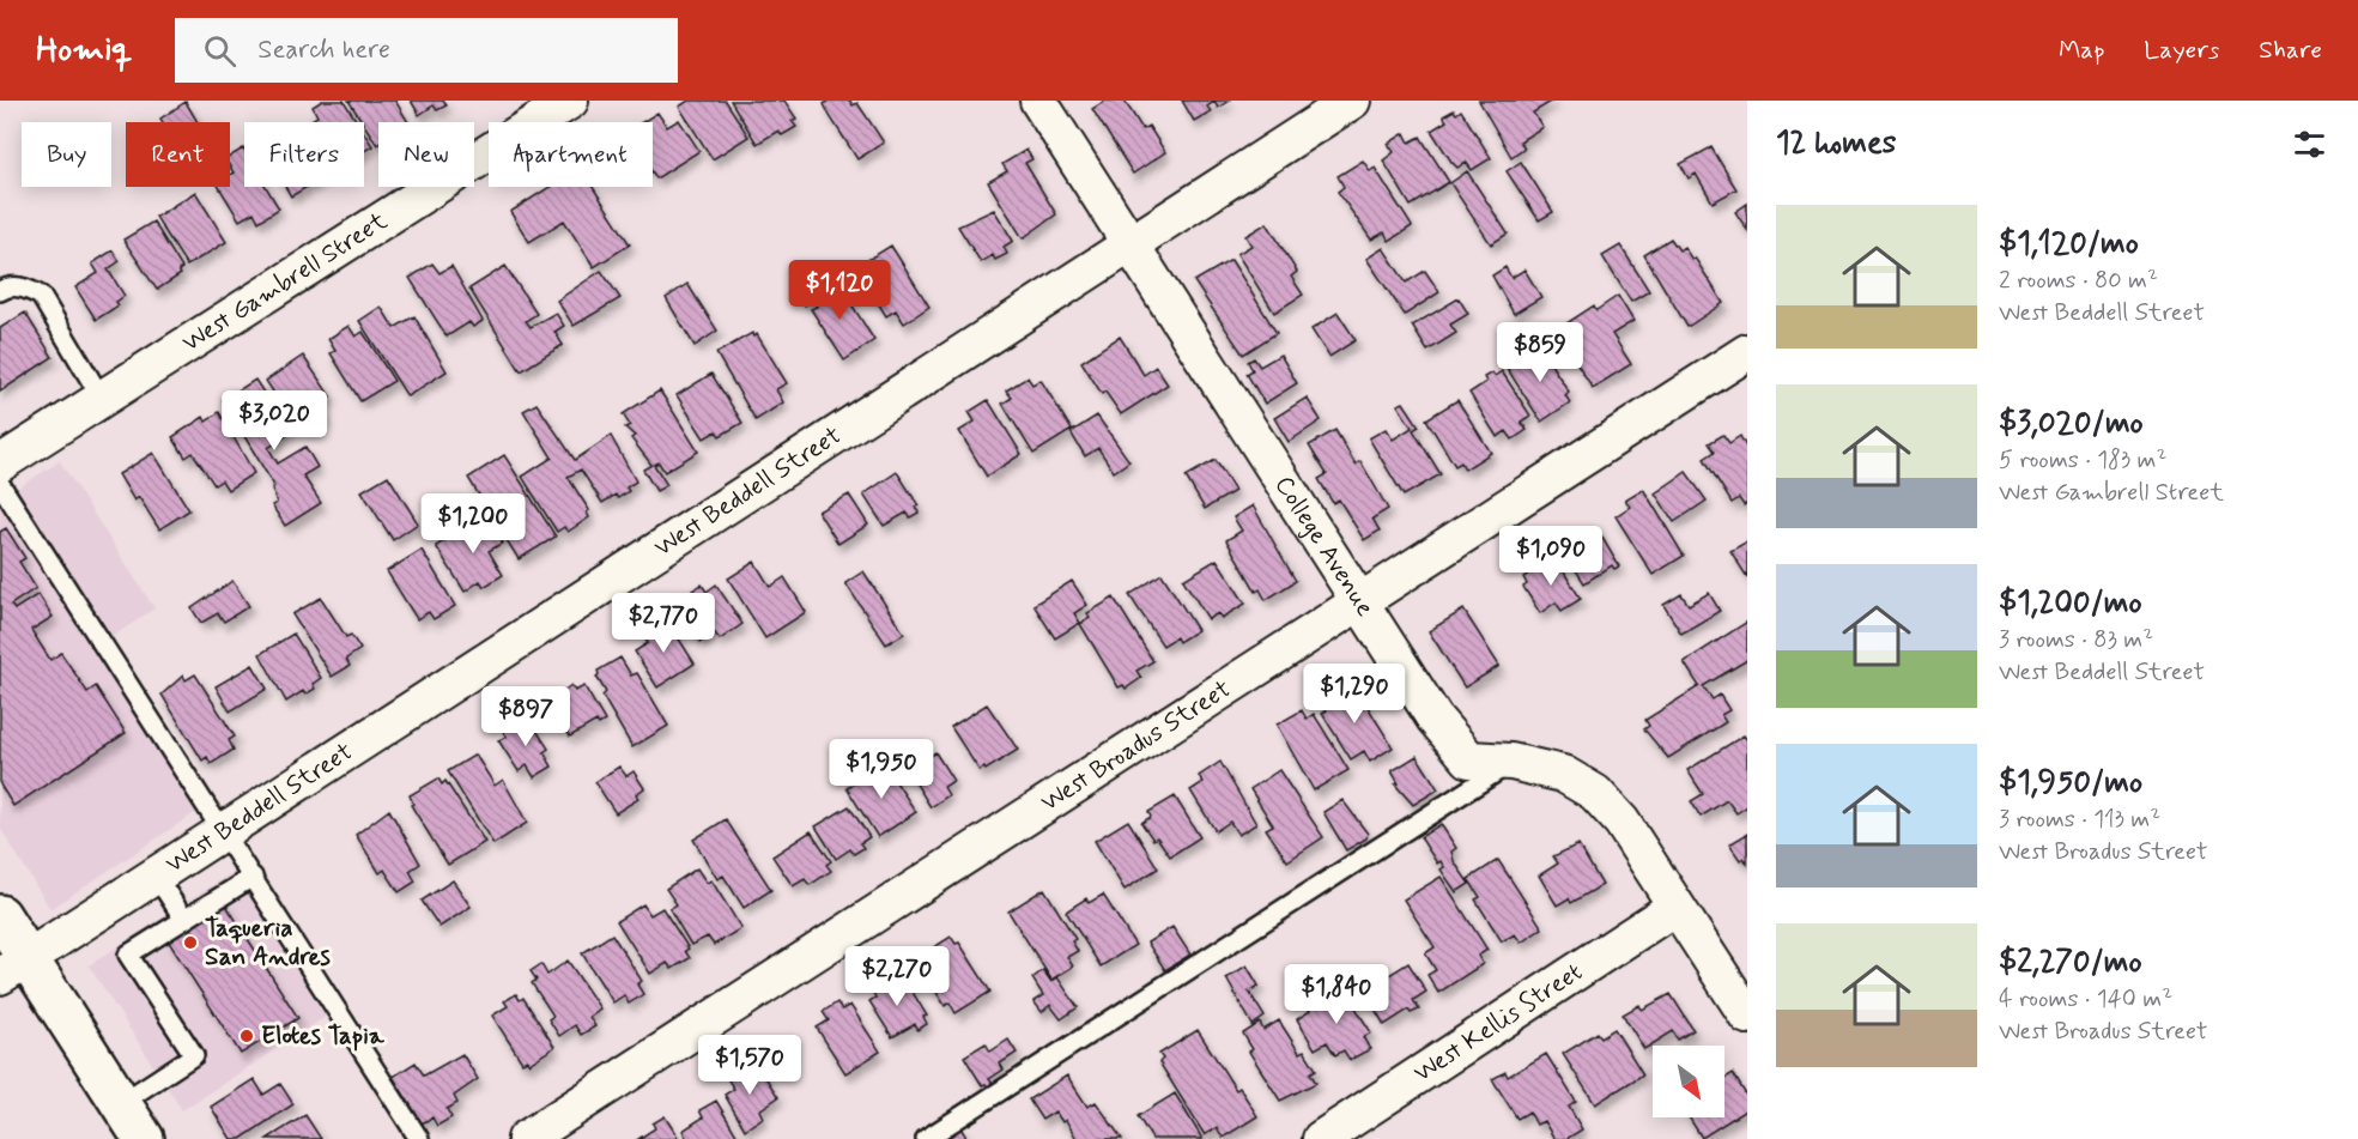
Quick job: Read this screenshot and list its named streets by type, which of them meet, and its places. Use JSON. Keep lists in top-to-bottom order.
{
  "streets": {
    "street": [
      "West Gambrell Street",
      "West Beddell Street",
      "College Avenue",
      "West Broadus Street",
      "West Kellis Street"
    ]
  },
  "crossings": [
    ["West Beddell Street", "College Avenue"],
    ["College Avenue", "West Broadus Street"],
    ["College Avenue", "West Kellis Street"]
  ],
  "places": ["Taqueria San Andres", "Elotes Tapia"],
  "north": "bottom right",
  "page": {
    "header": "Homiq",
    "search": "Search here",
    "nav": ["Map", "Layers", "Share"],
    "heading": "12 homes",
    "chip": [
      "Buy",
      "Rent",
      "Filters",
      "New",
      "Apartment"
    ],
    "list": [
      {
        "name": "$1,120/mo",
        "note": "2 rooms · 80 m² · West Beddell Street"
      },
      {
        "name": "$3,020/mo",
        "note": "5 rooms · 183 m² · West Gambrell Street"
      },
      {
        "name": "$1,200/mo",
        "note": "3 rooms · 83 m² · West Beddell Street"
      },
      {
        "name": "$1,950/mo",
        "note": "3 rooms · 113 m² · West Broadus Street"
      },
      {
        "name": "$2,270/mo",
        "note": "4 rooms · 140 m² · West Broadus Street"
      }
    ],
    "price": [
      "$1,120",
      "$859",
      "$3,020",
      "$1,200",
      "$1,090",
      "$2,770",
      "$1,290",
      "$897",
      "$1,950",
      "$2,270",
      "$1,840",
      "$1,570"
    ]
  }
}
